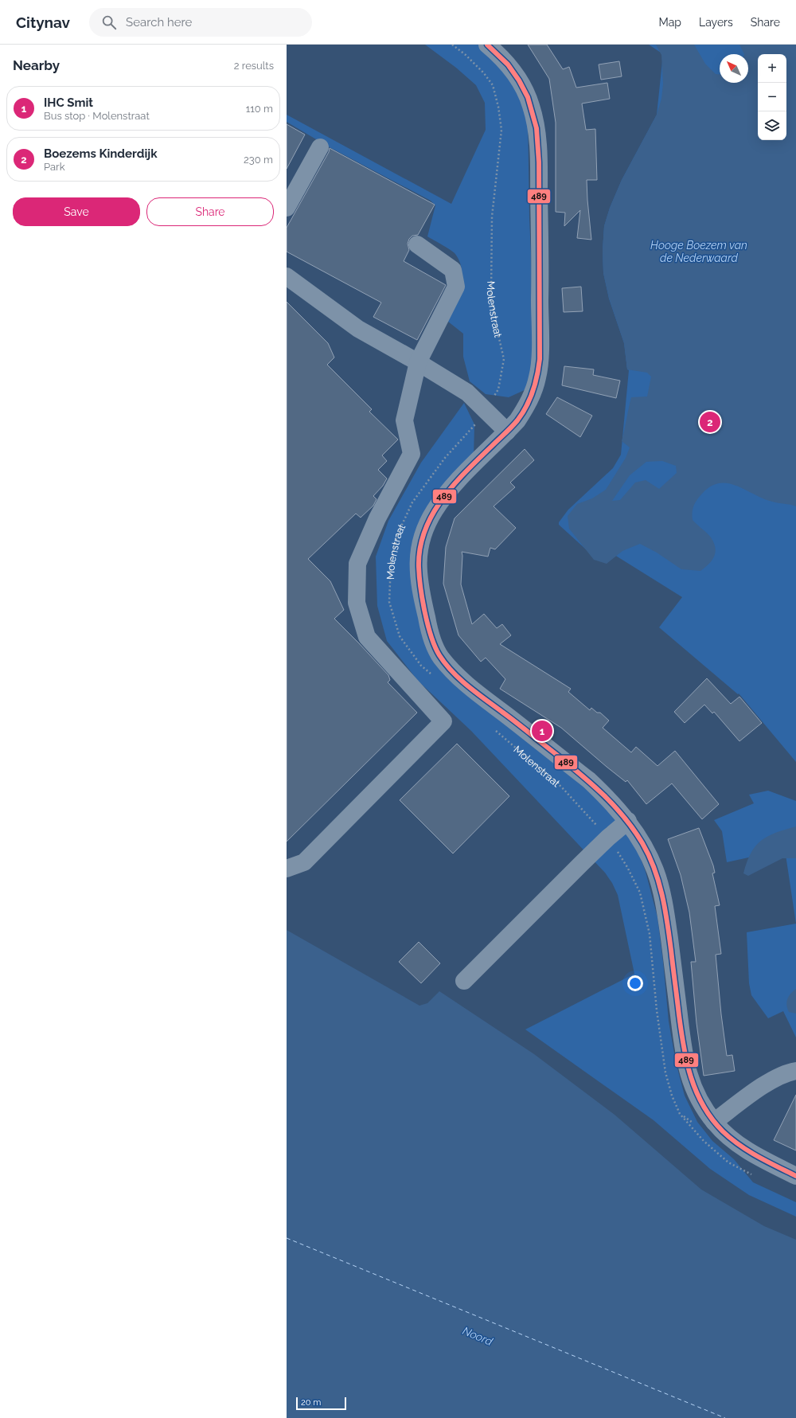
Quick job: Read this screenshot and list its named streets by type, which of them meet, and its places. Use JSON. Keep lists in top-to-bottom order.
{
  "streets": {
    "street": ["Molenstraat"]
  },
  "water": ["Hooge Boezem van de Nederwaard", "Noord"],
  "lines": ["transit line 489"],
  "scale_bar": "20 m",
  "north": "top left",
  "page": {
    "header": "Citynav",
    "search": "Search here",
    "nav": ["Map", "Layers", "Share"],
    "heading": ["Nearby", "2 results"],
    "map_buttons": ["+", "−"],
    "list": [
      {
        "mark": "1",
        "name": "IHC Smit",
        "note": "Bus stop · Molenstraat",
        "value": "110 m"
      },
      {
        "mark": "2",
        "name": "Boezems Kinderdijk",
        "note": "Park",
        "value": "230 m"
      }
    ],
    "buttons": ["Save", "Share"],
    "pins": ["2", "1"],
    "scale": "20 m"
  }
}
